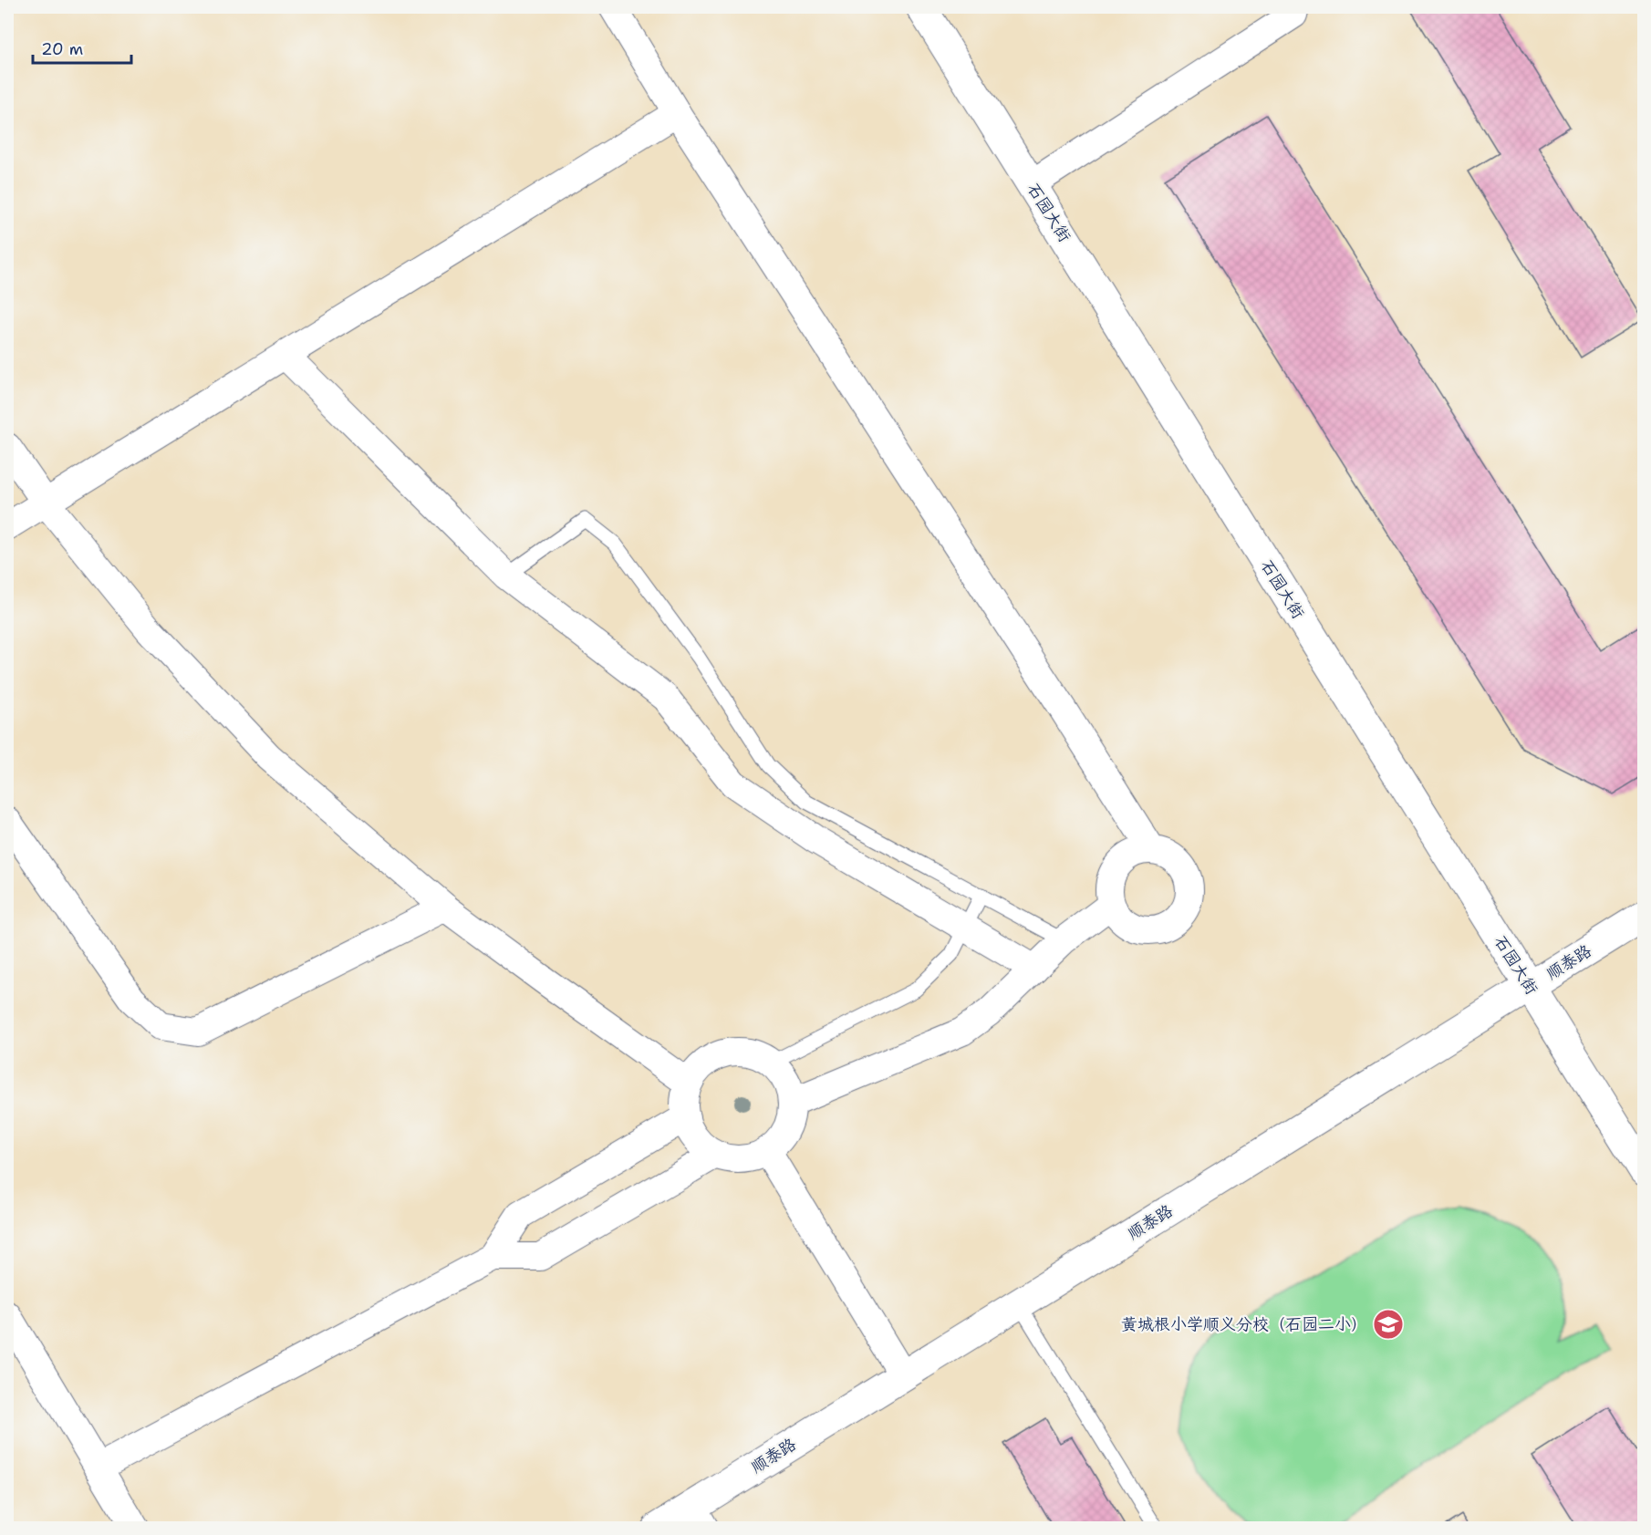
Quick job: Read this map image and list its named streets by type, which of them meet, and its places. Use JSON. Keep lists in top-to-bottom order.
{
  "streets": {
    "street": ["石园大街", "顺泰路"]
  },
  "crossings": [
    ["石园大街", "顺泰路"]
  ],
  "places": {
    "school or university": ["黄城根小学顺义分校（石园二小）"]
  },
  "scale_bar": "20 m"
}
